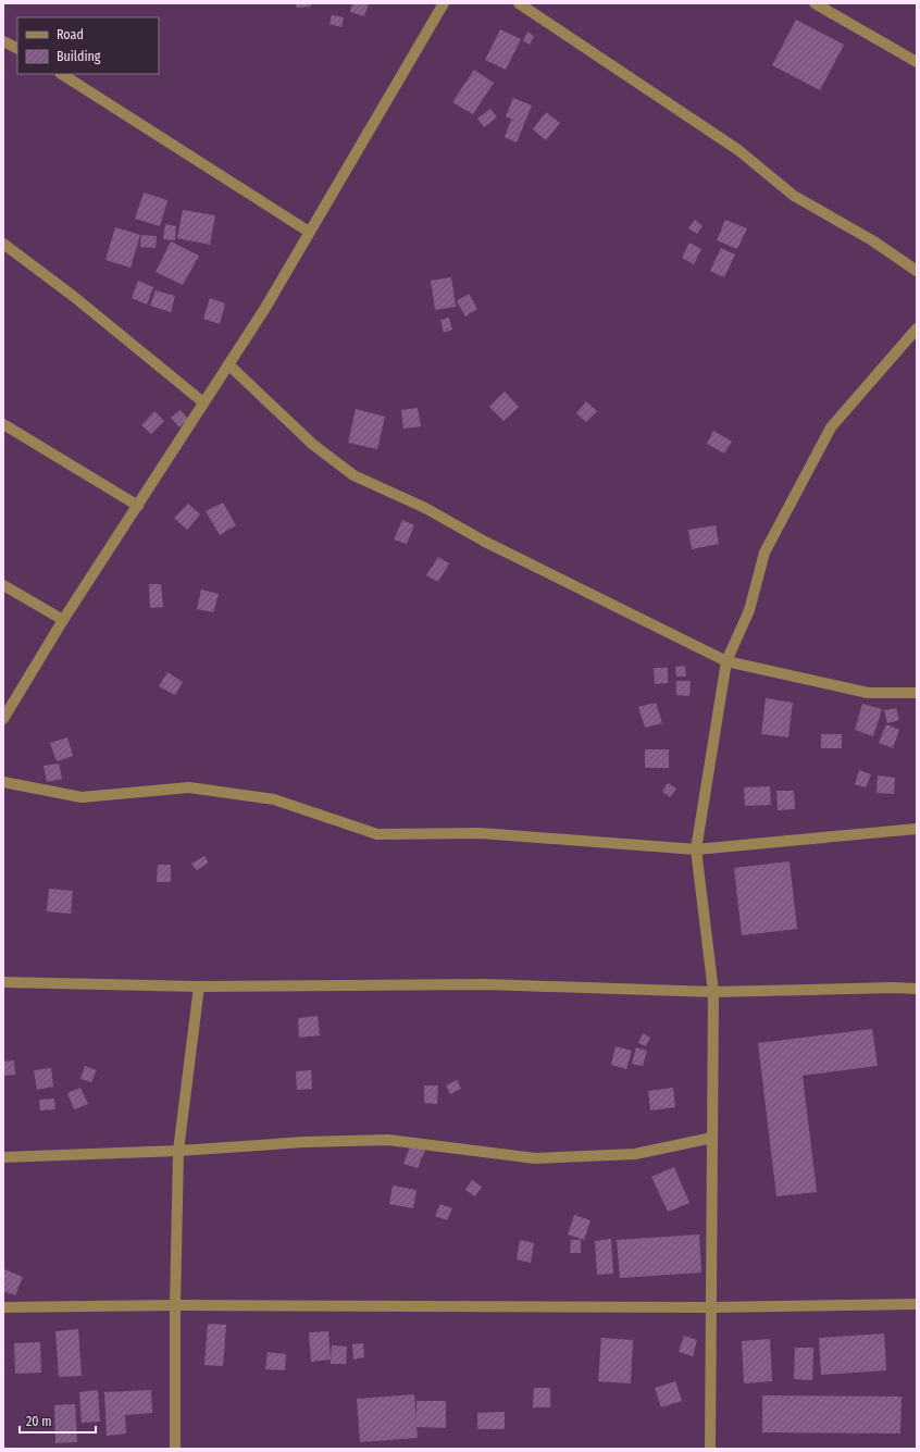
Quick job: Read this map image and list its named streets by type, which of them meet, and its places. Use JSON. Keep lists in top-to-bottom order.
{
  "legend": ["Road", "Building"],
  "scale_bar": "20 m"
}
